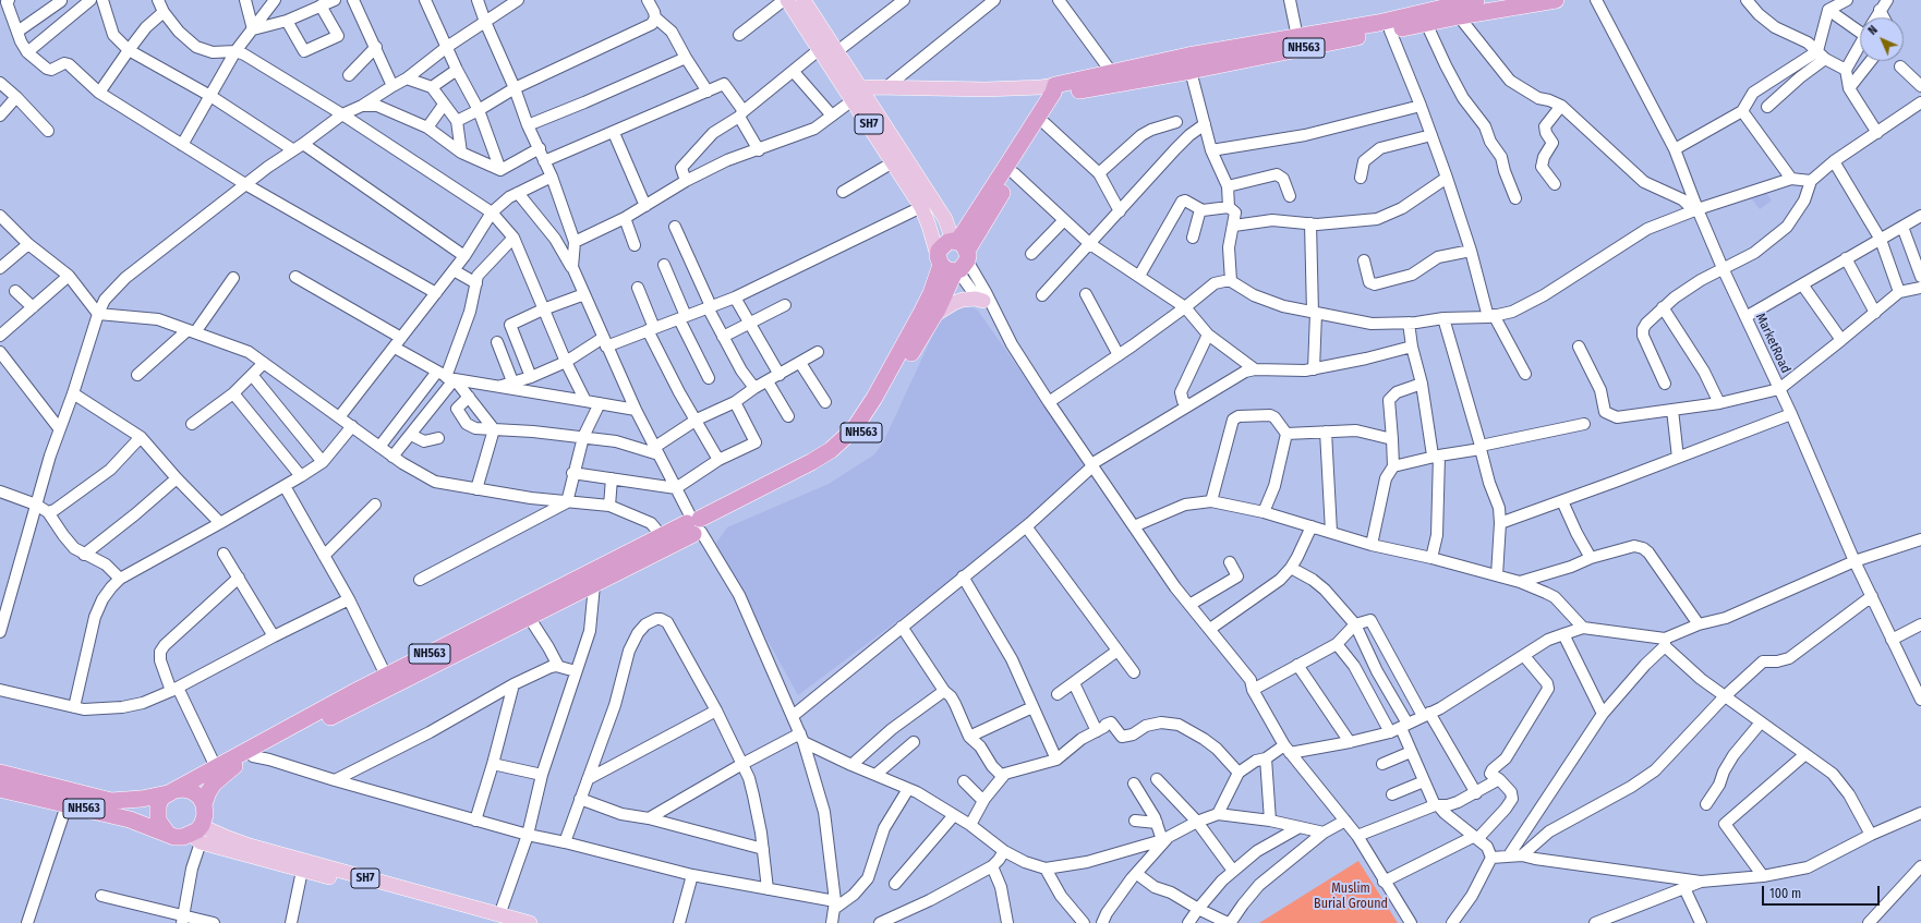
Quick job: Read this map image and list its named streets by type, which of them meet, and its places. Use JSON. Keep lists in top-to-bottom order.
{
  "streets": {
    "highway": ["NH563"],
    "main road": ["SH7"],
    "street": ["MarketRoad"]
  },
  "crossings": [
    ["NH563", "SH7"]
  ],
  "parks": ["Muslim Burial Ground"],
  "scale_bar": "100 m",
  "north": "top left"
}
